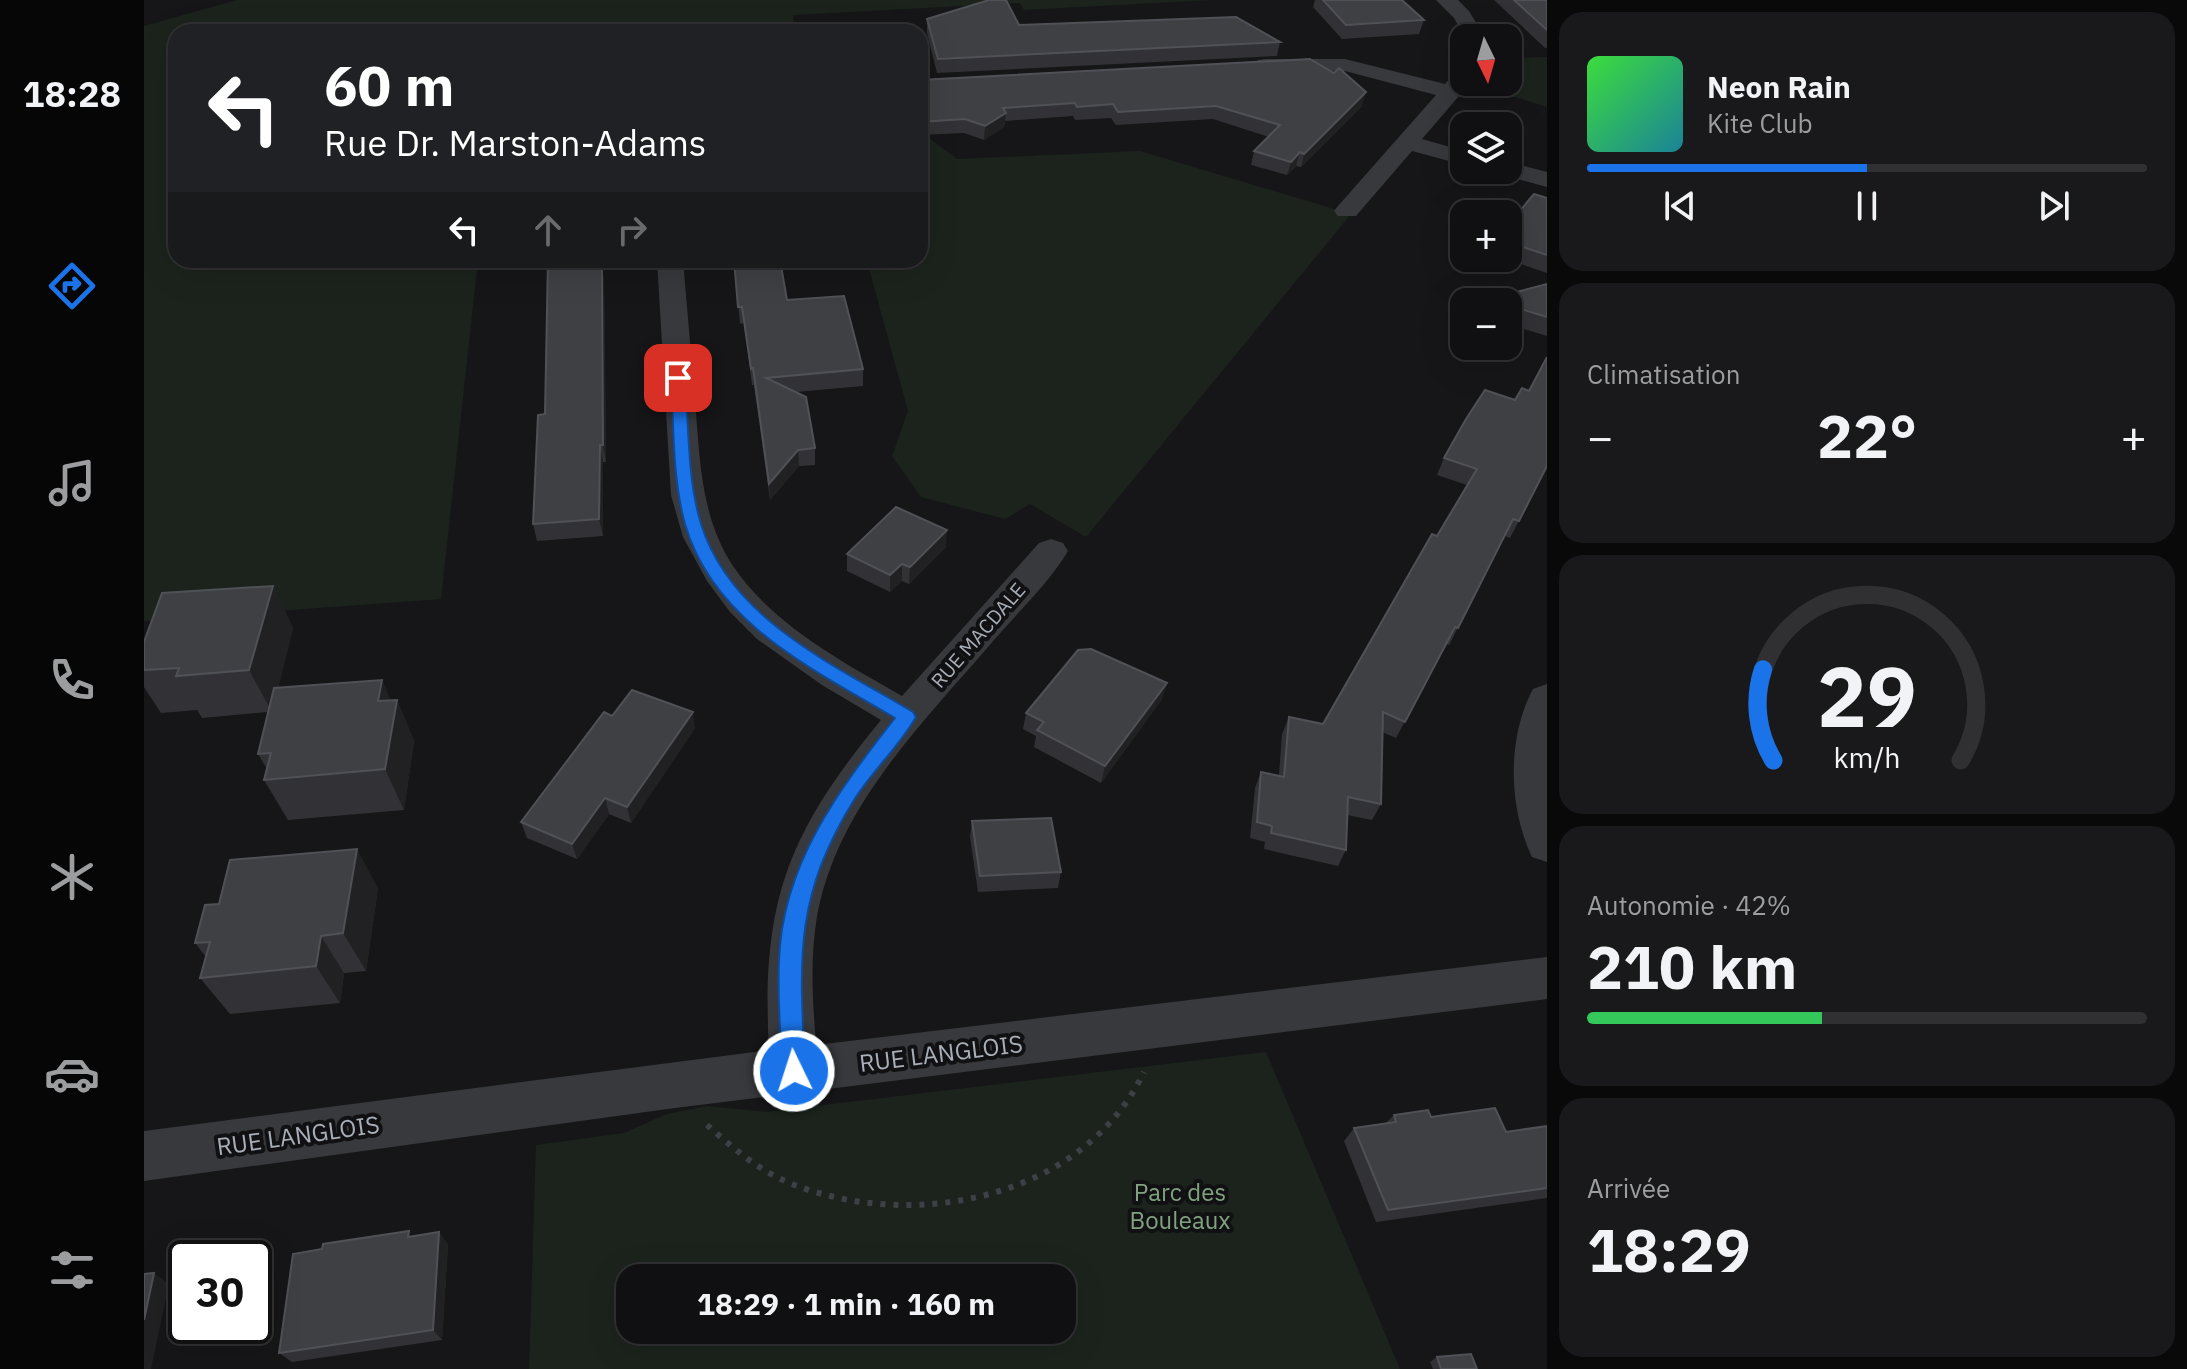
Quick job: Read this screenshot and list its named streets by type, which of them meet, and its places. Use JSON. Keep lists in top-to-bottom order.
{
  "streets": {
    "street": ["RUE MACDALE", "RUE LANGLOIS"]
  },
  "crossings": [
    ["RUE MACDALE", "RUE LANGLOIS"]
  ],
  "parks": ["Parc des Bouleaux"],
  "north": "bottom",
  "page": {
    "tabs": "18:28",
    "map_buttons": ["+", "−"],
    "turn": ["60 m", "Rue Dr. Marston-Adams"],
    "song": ["Neon Rain", "Kite Club"],
    "tile": [
      "Climatisation",
      ["Autonomie · 42%", "210 km"],
      ["Arrivée", "18:29"]
    ],
    "heat": ["−", "22°", "+"],
    "limit": "30",
    "trip": "18:29 · 1 min · 160 m",
    "gauge": ["29", "km/h"]
  }
}
